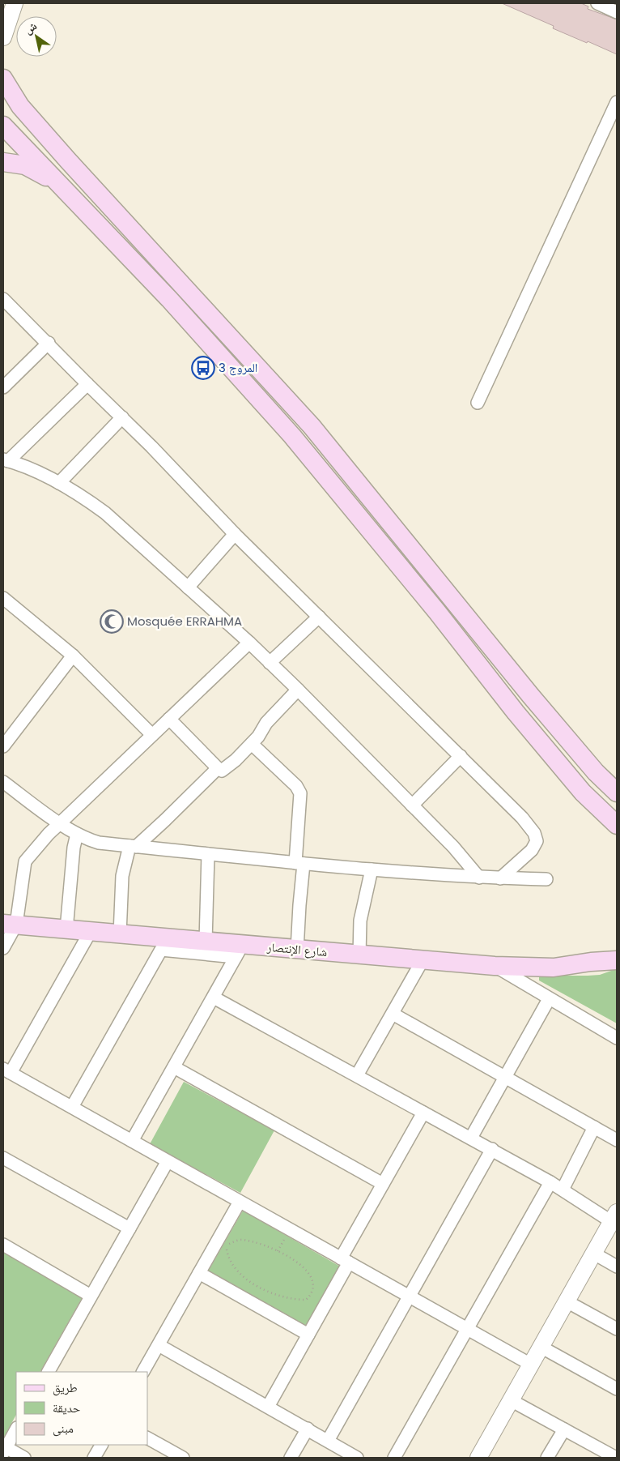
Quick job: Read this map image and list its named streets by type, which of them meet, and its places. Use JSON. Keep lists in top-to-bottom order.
{
  "streets": {
    "main road": ["شارع الإنتصار"]
  },
  "places": {
    "bus stop": ["المروج 3"],
    "mosque": ["Mosquée ERRAHMA"]
  },
  "legend": ["طريق", "حديقة", "مبنى"],
  "north": "top left"
}
